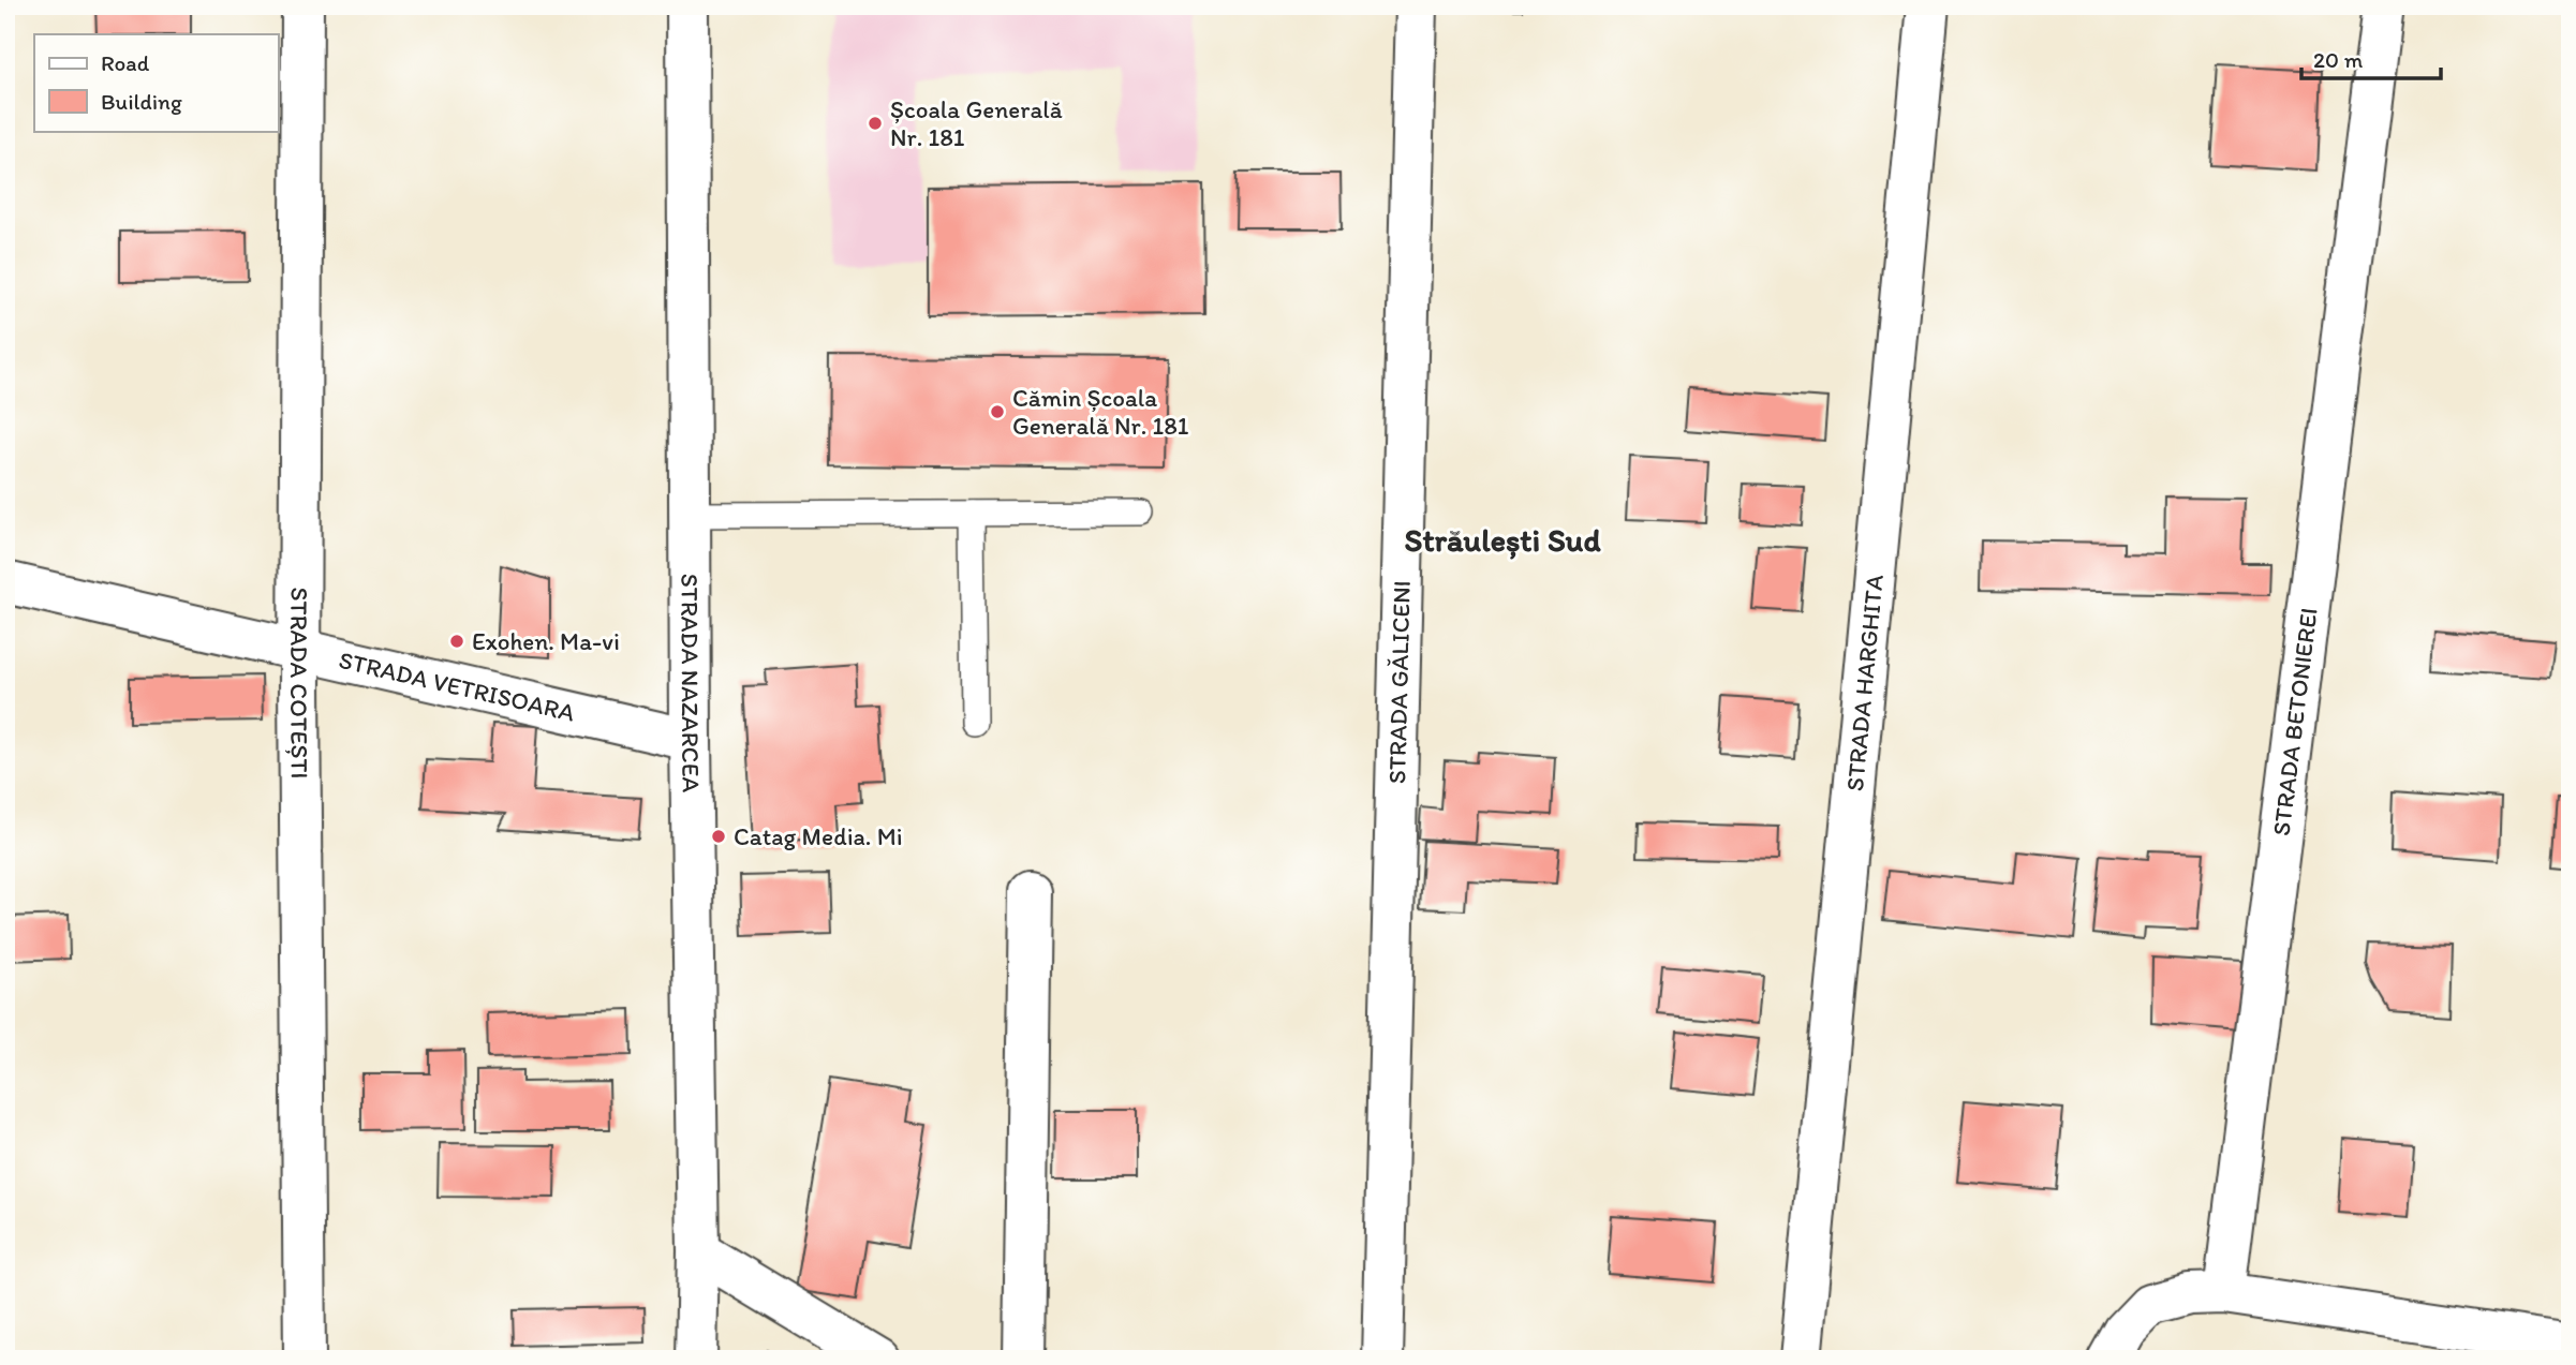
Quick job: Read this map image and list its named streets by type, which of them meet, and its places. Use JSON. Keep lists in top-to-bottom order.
{
  "streets": {
    "street": [
      "STRADA GĂLICENI",
      "STRADA HARGHITA",
      "STRADA COTEȘTI",
      "STRADA NAZARCEA",
      "STRADA VETRISOARA",
      "STRADA BETONIEREI"
    ]
  },
  "crossings": [
    ["STRADA COTEȘTI", "STRADA VETRISOARA"],
    ["STRADA NAZARCEA", "STRADA VETRISOARA"]
  ],
  "districts": ["Străulești Sud"],
  "places": [
    "Școala Generală Nr. 181",
    "Cămin Școala Generală Nr. 181",
    "Exohen. Ma-vi",
    "Catag Media. Mi"
  ],
  "legend": ["Road", "Building"],
  "scale_bar": "20 m"
}
